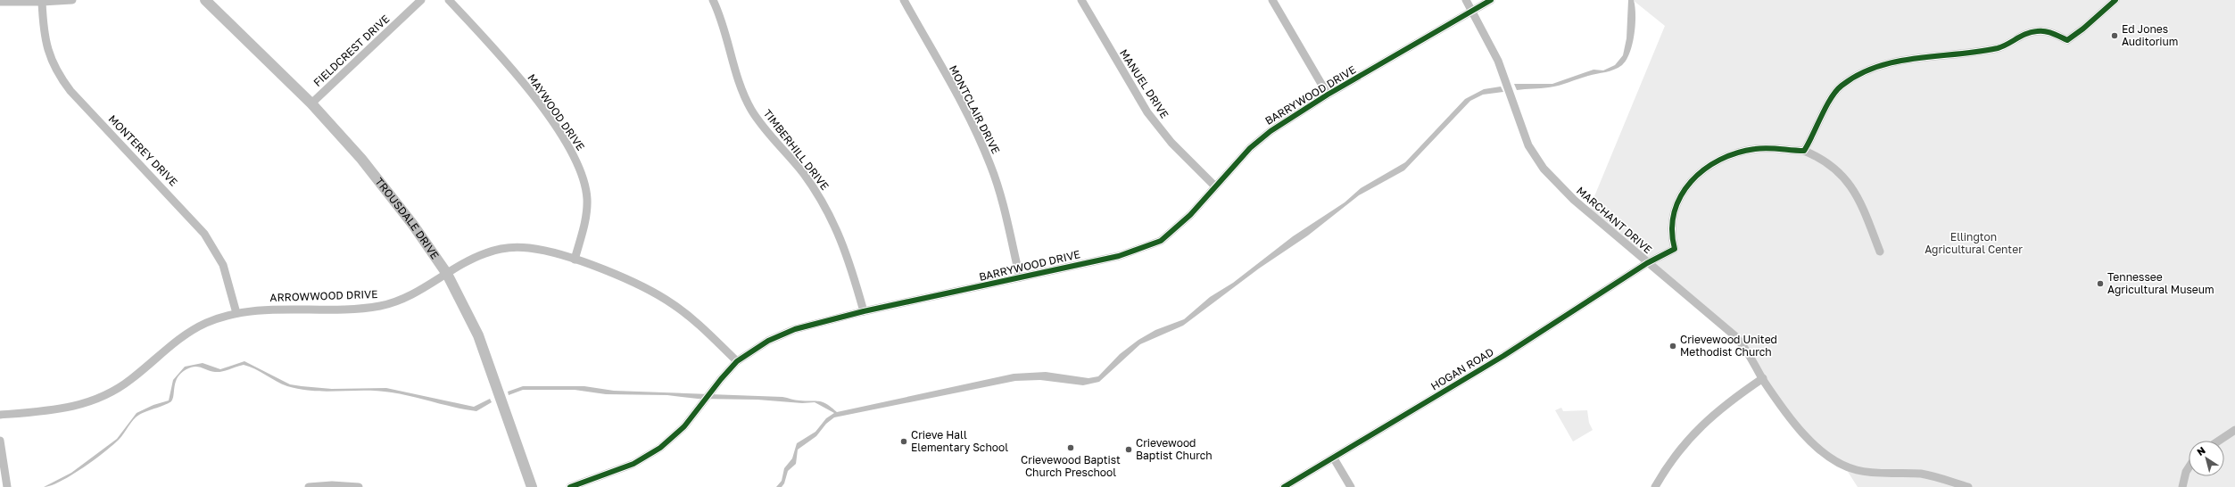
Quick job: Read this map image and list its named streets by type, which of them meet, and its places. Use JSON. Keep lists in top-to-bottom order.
{
  "streets": {
    "street": [
      "FIELDCREST DRIVE",
      "MANUEL DRIVE",
      "BARRYWOOD DRIVE",
      "MONTCLAIR DRIVE",
      "MAYWOOD DRIVE",
      "TIMBERHILL DRIVE",
      "MONTEREY DRIVE",
      "TROUSDALE DRIVE",
      "MARCHANT DRIVE",
      "ARROWWOOD DRIVE",
      "HOGAN ROAD"
    ]
  },
  "crossings": [
    ["FIELDCREST DRIVE", "TROUSDALE DRIVE"],
    ["MANUEL DRIVE", "BARRYWOOD DRIVE"],
    ["BARRYWOOD DRIVE", "MONTCLAIR DRIVE"],
    ["BARRYWOOD DRIVE", "TIMBERHILL DRIVE"],
    ["BARRYWOOD DRIVE", "MARCHANT DRIVE"],
    ["BARRYWOOD DRIVE", "ARROWWOOD DRIVE"],
    ["MAYWOOD DRIVE", "ARROWWOOD DRIVE"],
    ["MONTEREY DRIVE", "ARROWWOOD DRIVE"],
    ["TROUSDALE DRIVE", "ARROWWOOD DRIVE"],
    ["MARCHANT DRIVE", "HOGAN ROAD"]
  ],
  "parks": ["Ellington Agricultural Center"],
  "places": [
    "Ed Jones Auditorium",
    "Tennessee Agricultural Museum",
    "Crievewood United Methodist Church",
    "Crieve Hall Elementary School",
    "Crievewood Baptist Church Preschool",
    "Crievewood Baptist Church"
  ],
  "north": "top left"
}
